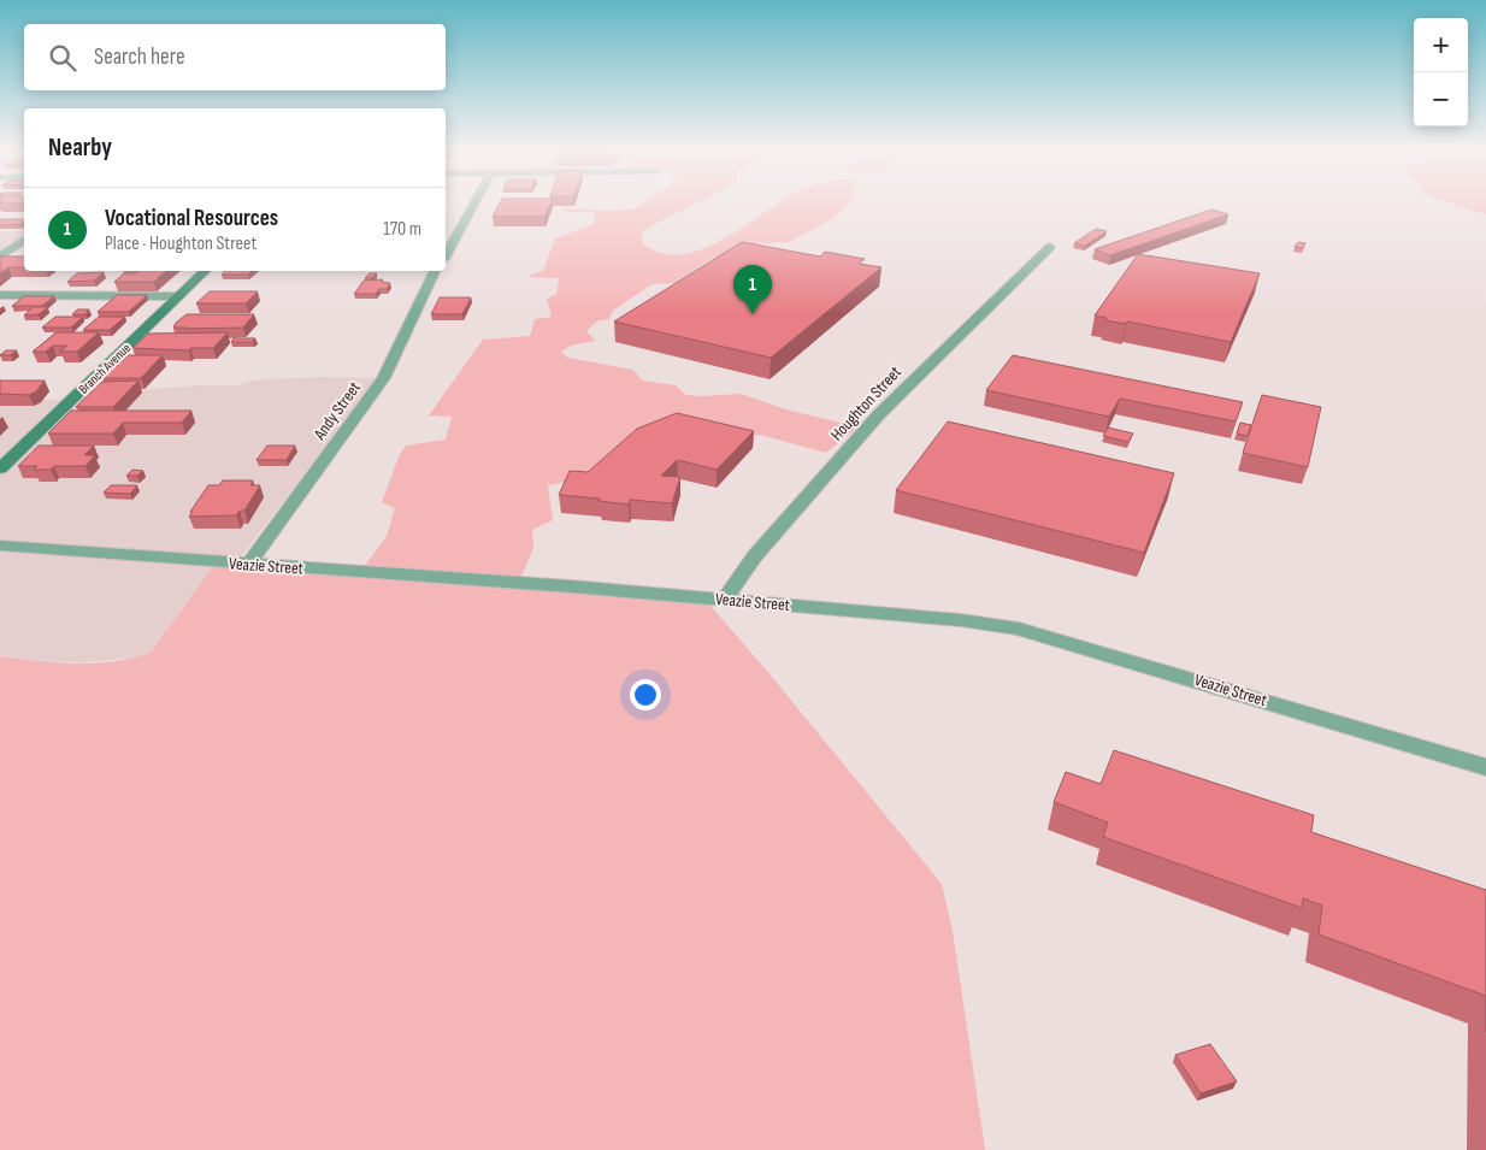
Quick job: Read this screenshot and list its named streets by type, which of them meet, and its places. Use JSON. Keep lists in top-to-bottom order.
{
  "streets": {
    "main road": ["Branch Avenue"],
    "street": ["Houghton Street", "Andy Street", "Veazie Street"]
  },
  "crossings": [
    ["Houghton Street", "Veazie Street"],
    ["Andy Street", "Veazie Street"]
  ],
  "page": {
    "map_buttons": ["+", "−"],
    "search": "Search here",
    "heading": "Nearby",
    "list": [
      {
        "mark": "1",
        "name": "Vocational Resources",
        "note": "Place · Houghton Street",
        "value": "170 m"
      }
    ],
    "pins": "1"
  }
}
